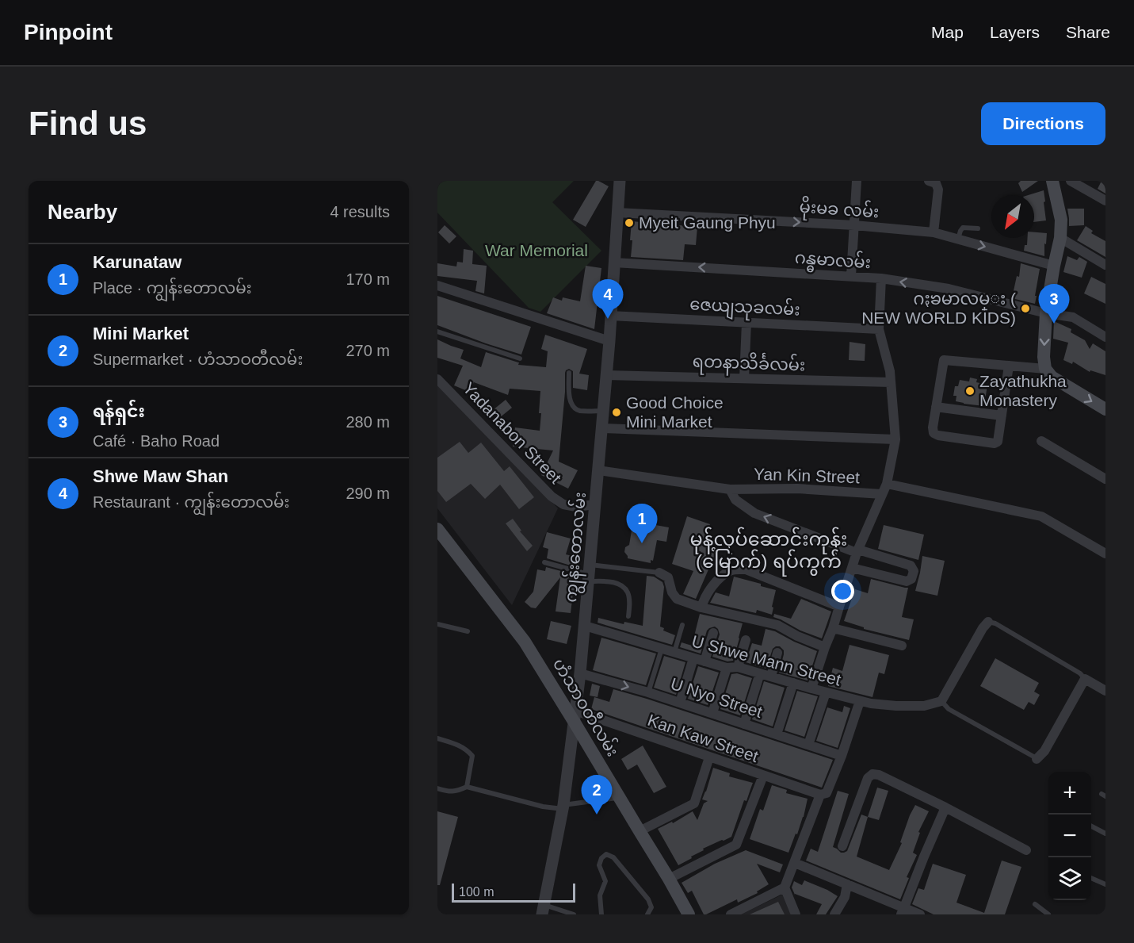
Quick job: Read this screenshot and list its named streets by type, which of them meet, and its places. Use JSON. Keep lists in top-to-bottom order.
{
  "streets": {
    "main road": ["ဟံသာဝတီလမ်း"],
    "street": [
      "မိုးမခ လမ်း",
      "ဂန္ဓမာလမ်း",
      "ဇေယျသုခလမ်း",
      "ရတနာသိင်္ခလမ်း",
      "Yadanabon Street",
      "Yan Kin Street",
      "ကျွန်းတောလမ်း",
      "U Shwe Mann Street",
      "U Nyo Street",
      "Kan Kaw Street"
    ]
  },
  "crossings": [
    ["မိုးမခ လမ်း", "ကျွန်းတောလမ်း"],
    ["ဂန္ဓမာလမ်း", "ကျွန်းတောလမ်း"],
    ["ဇေယျသုခလမ်း", "ကျွန်းတောလမ်း"],
    ["ရတနာသိင်္ခလမ်း", "ကျွန်းတောလမ်း"],
    ["Yadanabon Street", "ကျွန်းတောလမ်း"],
    ["Yan Kin Street", "ကျွန်းတောလမ်း"],
    ["ကျွန်းတောလမ်း", "U Shwe Mann Street"],
    ["ကျွန်းတောလမ်း", "U Nyo Street"],
    ["ကျွန်းတောလမ်း", "ဟံသာဝတီလမ်း"],
    ["ကျွန်းတောလမ်း", "Kan Kaw Street"],
    ["ဟံသာဝတီလမ်း", "Kan Kaw Street"]
  ],
  "one_way": ["မိုးမခ လမ်း", "ဂန္ဓမာလမ်း"],
  "districts": ["မုန့်လုပ်ဆောင်းကုန်း (မြောက်) ရပ်ကွက်"],
  "parks": ["War Memorial"],
  "places": [
    "Myeit Gaung Phyu",
    "ဂႏၶမာလမ္း ( NEW WORLD KIDS)",
    "Zayathukha Monastery",
    "Good Choice Mini Market"
  ],
  "scale_bar": "100 m",
  "north": "bottom left",
  "page": {
    "header": "Pinpoint",
    "nav": ["Map", "Layers", "Share"],
    "buttons": "Directions",
    "title": "Find us",
    "heading": ["Nearby", "4 results"],
    "list": [
      {
        "mark": "1",
        "name": "Karunataw",
        "note": "Place · ကျွန်းတောလမ်း",
        "value": "170 m"
      },
      {
        "mark": "2",
        "name": "Mini Market",
        "note": "Supermarket · ဟံသာဝတီလမ်း",
        "value": "270 m"
      },
      {
        "mark": "3",
        "name": "ရန်ရှင်း",
        "note": "Café · Baho Road",
        "value": "280 m"
      },
      {
        "mark": "4",
        "name": "Shwe Maw Shan",
        "note": "Restaurant · ကျွန်းတောလမ်း",
        "value": "290 m"
      }
    ],
    "pins": [
      "4",
      "3",
      "1",
      "2"
    ],
    "map_buttons": ["+", "−"],
    "scale": "100 m"
  }
}
